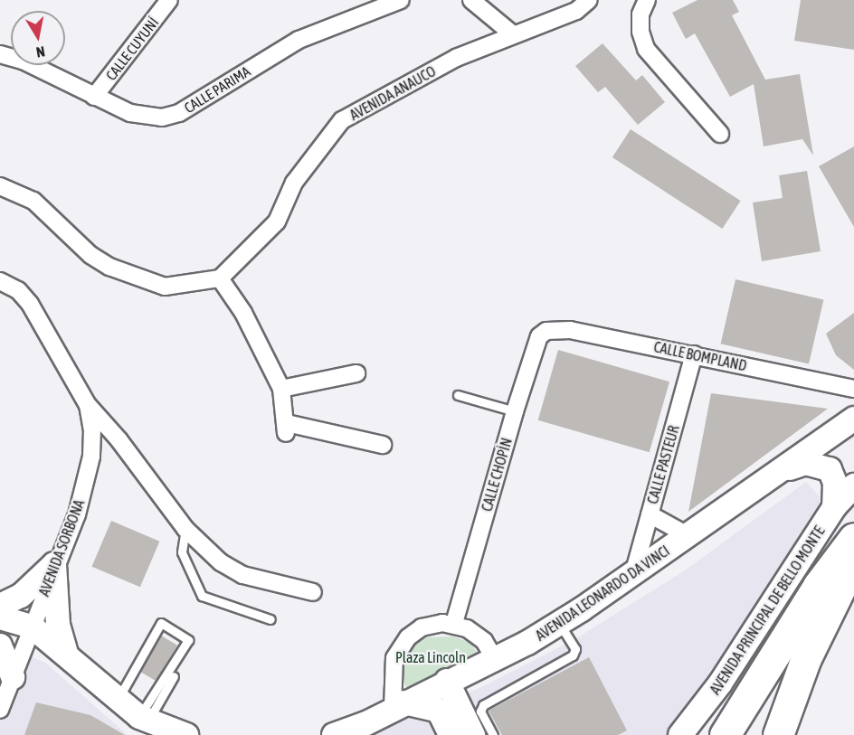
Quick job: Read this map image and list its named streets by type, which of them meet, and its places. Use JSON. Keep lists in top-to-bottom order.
{
  "streets": {
    "street": [
      "CALLE CUYUNÍ",
      "CALLE PARIMA",
      "AVENIDA ANAUCO",
      "CALLE BOMPLAND",
      "CALLE PASTEUR",
      "CALLE CHOPÍN",
      "AVENIDA SORBONA",
      "AVENIDA LEONARDO DA VINCI",
      "AVENIDA PRINCIPAL DE BELLO MONTE"
    ]
  },
  "crossings": [
    ["CALLE CUYUNÍ", "CALLE PARIMA"],
    ["CALLE BOMPLAND", "CALLE PASTEUR"],
    ["CALLE BOMPLAND", "CALLE CHOPÍN"],
    ["CALLE PASTEUR", "AVENIDA LEONARDO DA VINCI"]
  ],
  "parks": ["Plaza Lincoln"],
  "north": "bottom"
}
